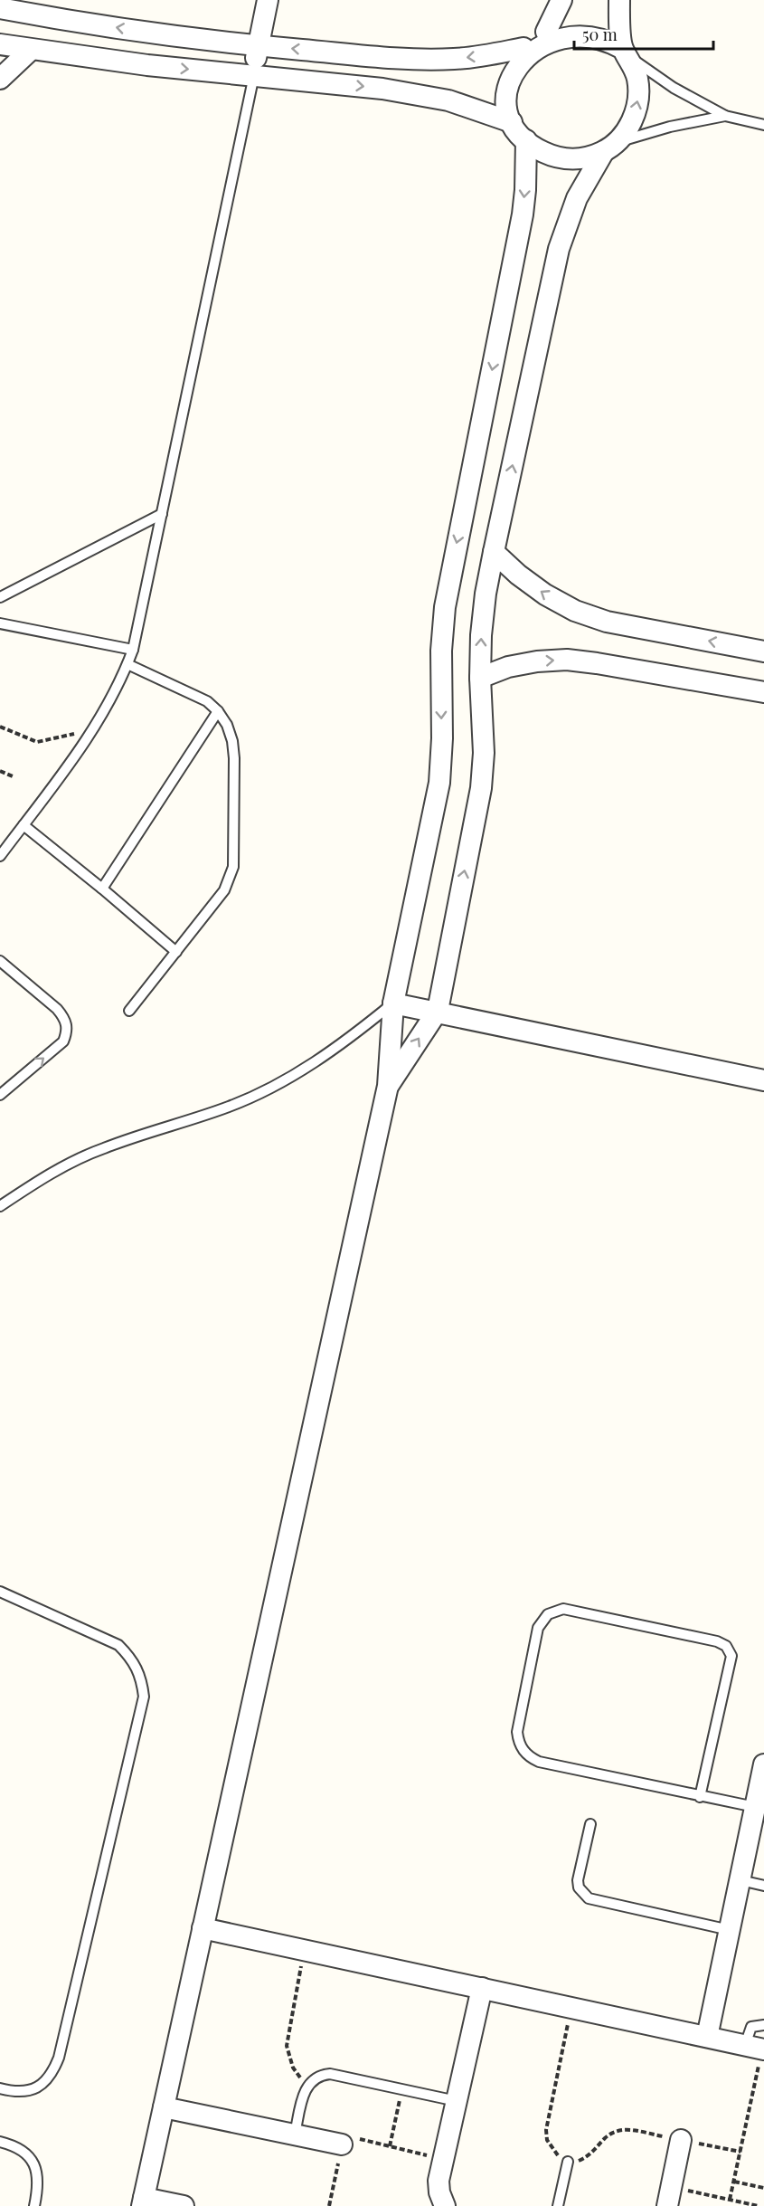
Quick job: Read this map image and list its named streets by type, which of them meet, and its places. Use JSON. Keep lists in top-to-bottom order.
{
  "scale_bar": "50 m"
}
